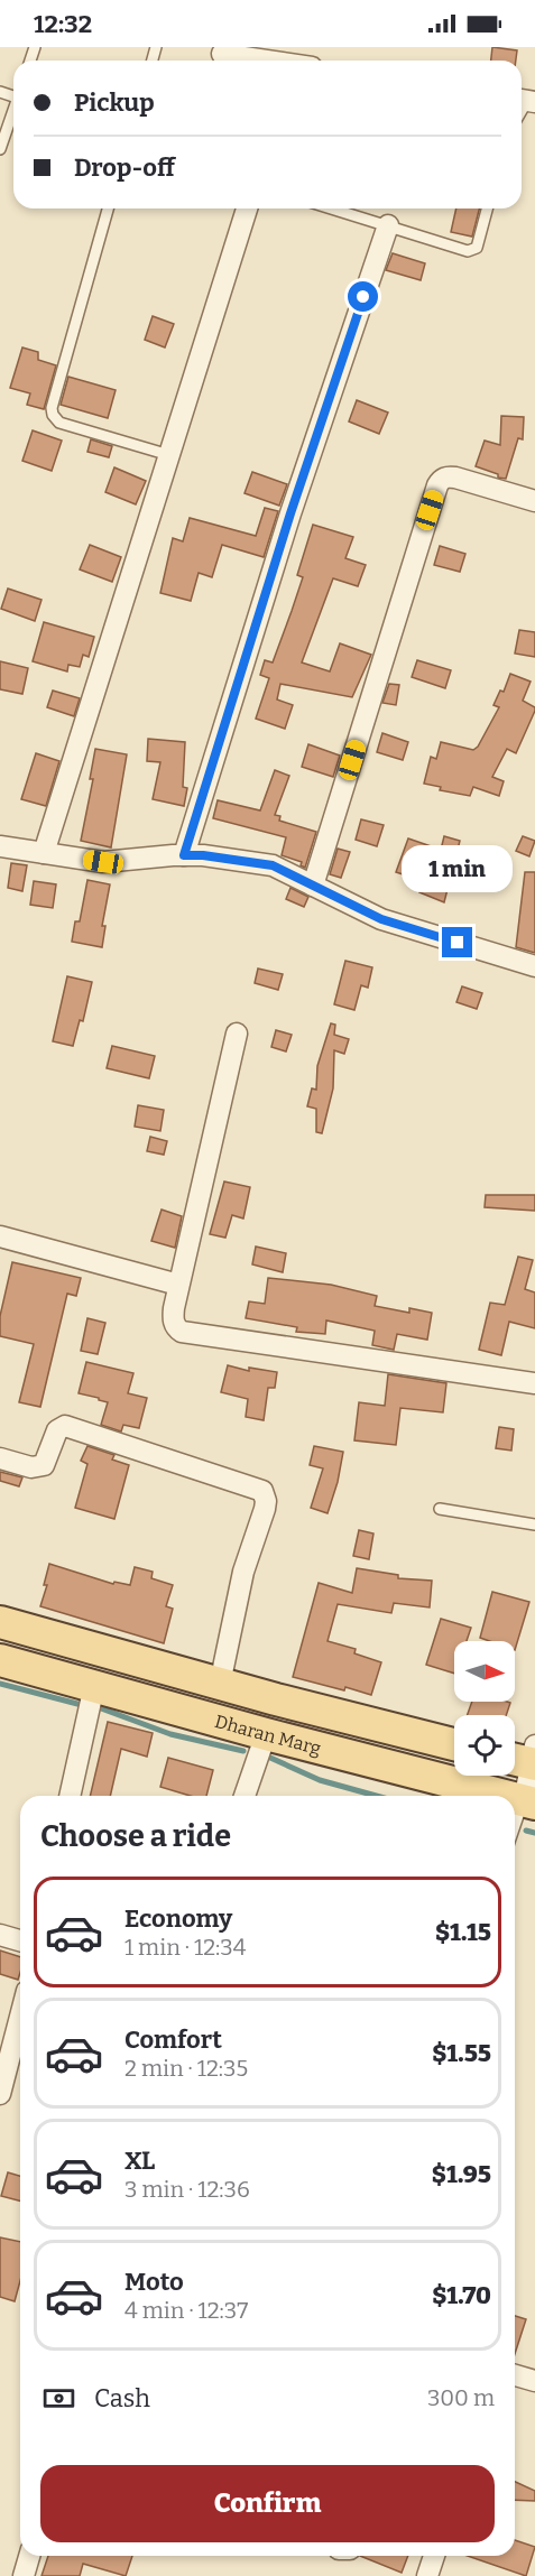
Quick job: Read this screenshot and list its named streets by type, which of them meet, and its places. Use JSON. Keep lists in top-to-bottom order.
{
  "streets": {
    "main road": ["Dharan Marg"]
  },
  "north": "right",
  "page": {
    "status": "12:32",
    "banner": ["Pickup", "Drop-off"],
    "bubble": "1 min",
    "heading": "Choose a ride",
    "list": [
      {
        "name": "Economy",
        "note": "1 min · 12:34",
        "value": "$1.15"
      },
      {
        "name": "Comfort",
        "note": "2 min · 12:35",
        "value": "$1.55"
      },
      {
        "name": "XL",
        "note": "3 min · 12:36",
        "value": "$1.95"
      },
      {
        "name": "Moto",
        "note": "4 min · 12:37",
        "value": "$1.70"
      }
    ],
    "pay": ["Cash", "300 m"],
    "buttons": "Confirm"
  }
}
